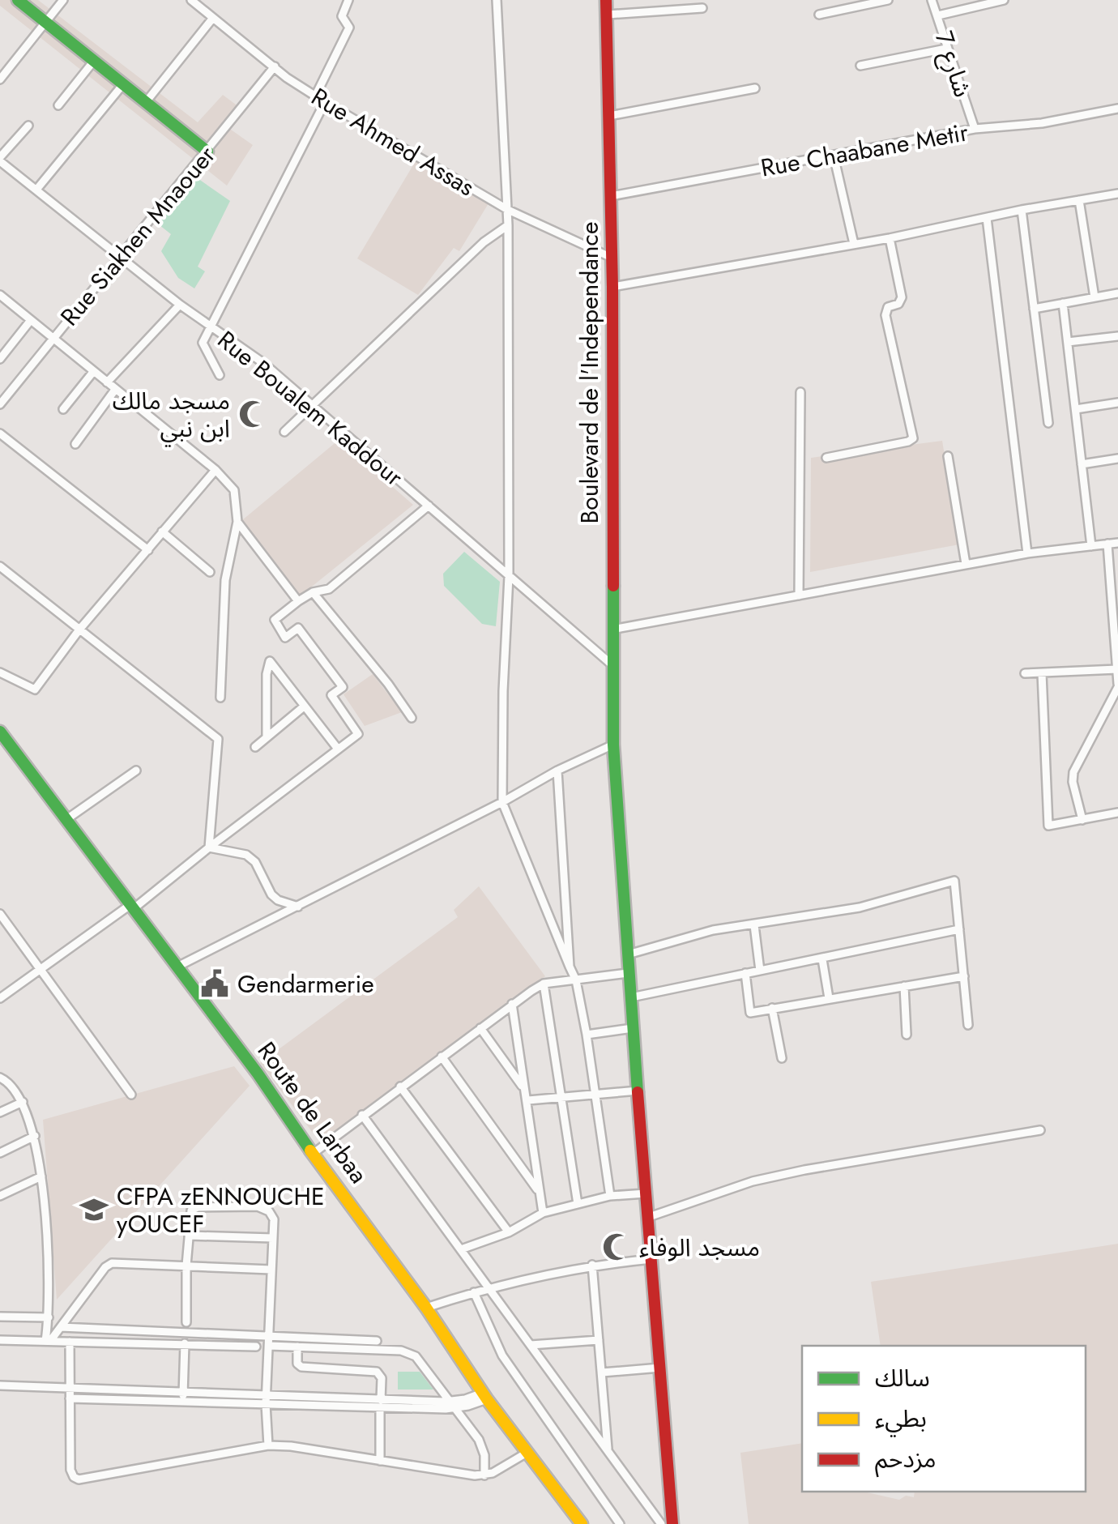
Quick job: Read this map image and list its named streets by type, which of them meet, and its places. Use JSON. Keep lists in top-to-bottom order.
{
  "streets": {
    "street": [
      "شارع 7",
      "Rue Ahmed Assas",
      "Rue Chaabane Metir",
      "Rue Siakhen Mnaouer",
      "Boulevard de l'Independance",
      "Rue Boualem Kaddour",
      "Route de Larbaa"
    ]
  },
  "crossings": [
    ["شارع 7", "Rue Chaabane Metir"],
    ["Rue Ahmed Assas", "Rue Siakhen Mnaouer"],
    ["Rue Ahmed Assas", "Boulevard de l'Independance"],
    ["Rue Chaabane Metir", "Boulevard de l'Independance"],
    ["Rue Siakhen Mnaouer", "Rue Boualem Kaddour"],
    ["Boulevard de l'Independance", "Rue Boualem Kaddour"]
  ],
  "places": {
    "mosque": ["مسجد مالك ابن نبي", "مسجد الوفاء"],
    "public building": ["Gendarmerie"],
    "school or university": ["CFPA zENNOUCHE yOUCEF"]
  },
  "legend": ["سالك", "بطيء", "مزدحم"]
}
